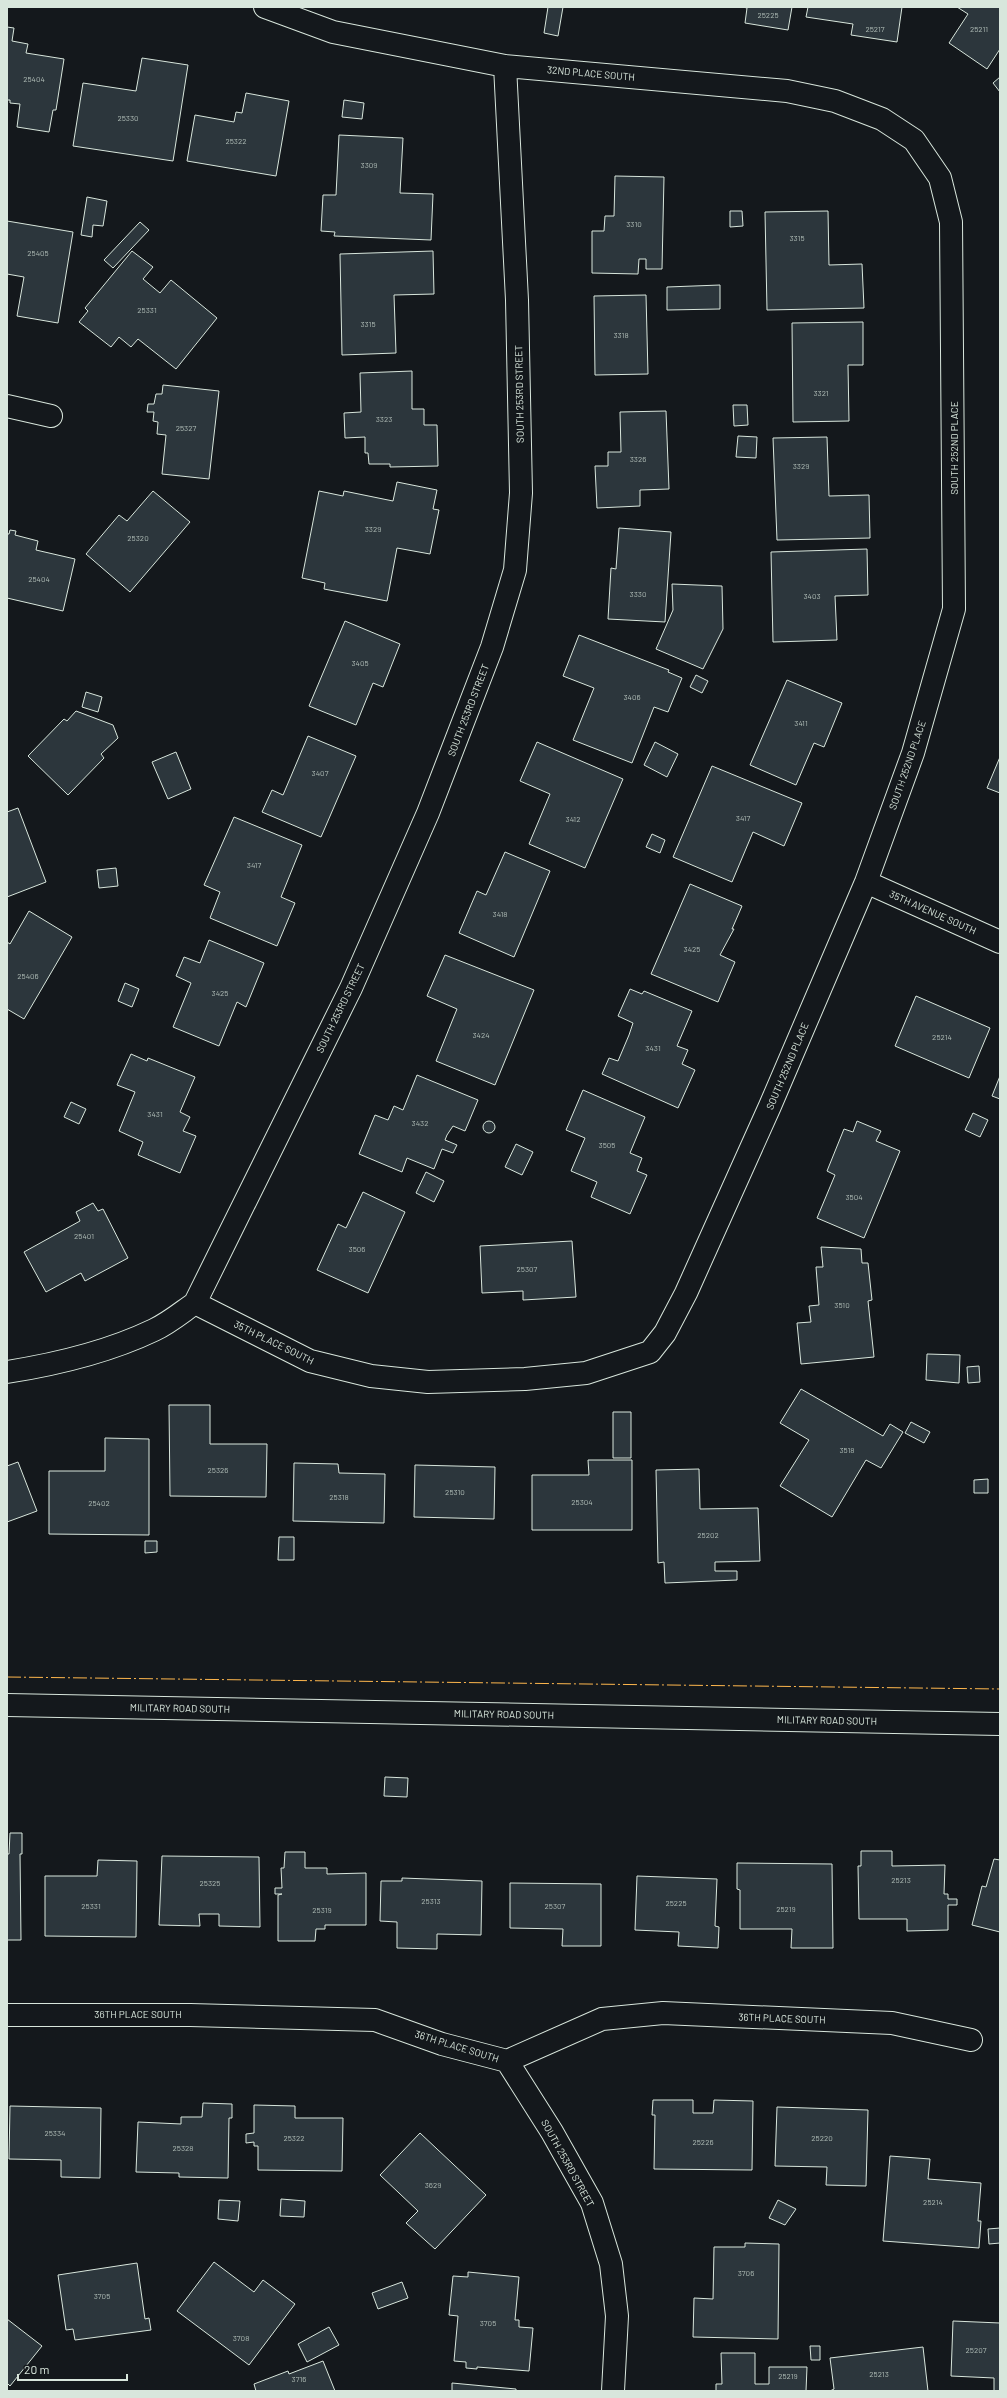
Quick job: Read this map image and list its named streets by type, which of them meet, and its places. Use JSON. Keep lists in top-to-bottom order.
{
  "streets": {
    "street": [
      "32ND PLACE SOUTH",
      "SOUTH 253RD STREET",
      "SOUTH 252ND PLACE",
      "35TH AVENUE SOUTH",
      "35TH PLACE SOUTH",
      "MILITARY ROAD SOUTH",
      "36TH PLACE SOUTH"
    ]
  },
  "crossings": [
    ["32ND PLACE SOUTH", "SOUTH 253RD STREET"],
    ["32ND PLACE SOUTH", "SOUTH 252ND PLACE"],
    ["SOUTH 253RD STREET", "35TH PLACE SOUTH"],
    ["SOUTH 253RD STREET", "36TH PLACE SOUTH"],
    ["SOUTH 252ND PLACE", "35TH AVENUE SOUTH"],
    ["SOUTH 252ND PLACE", "35TH PLACE SOUTH"]
  ],
  "house_numbers": [
    "25225",
    "25217",
    "25211",
    "25404",
    "25330",
    "25322",
    "3309",
    "3310",
    "3315",
    "25405",
    "25331",
    "3315",
    "3318",
    "3321",
    "3323",
    "25327",
    "3326",
    "3329",
    "3329",
    "25320",
    "25404",
    "3330",
    "3403",
    "3405",
    "3406",
    "3411",
    "3407",
    "3417",
    "3412",
    "3417",
    "3418",
    "3425",
    "25406",
    "3425",
    "3424",
    "25214",
    "3431",
    "3431",
    "3432",
    "3505",
    "3504",
    "25401",
    "3506",
    "25307",
    "3510",
    "3518",
    "25326",
    "25310",
    "25318",
    "25304",
    "25402",
    "25202",
    "25213",
    "25325",
    "25313",
    "25225",
    "25331",
    "25307",
    "25219",
    "25319",
    "25334",
    "25322",
    "25220",
    "25226",
    "25328",
    "3629",
    "25214",
    "3706",
    "3705",
    "3705",
    "3708",
    "25207",
    "25213",
    "25219",
    "3716"
  ],
  "scale_bar": "20 m"
}
